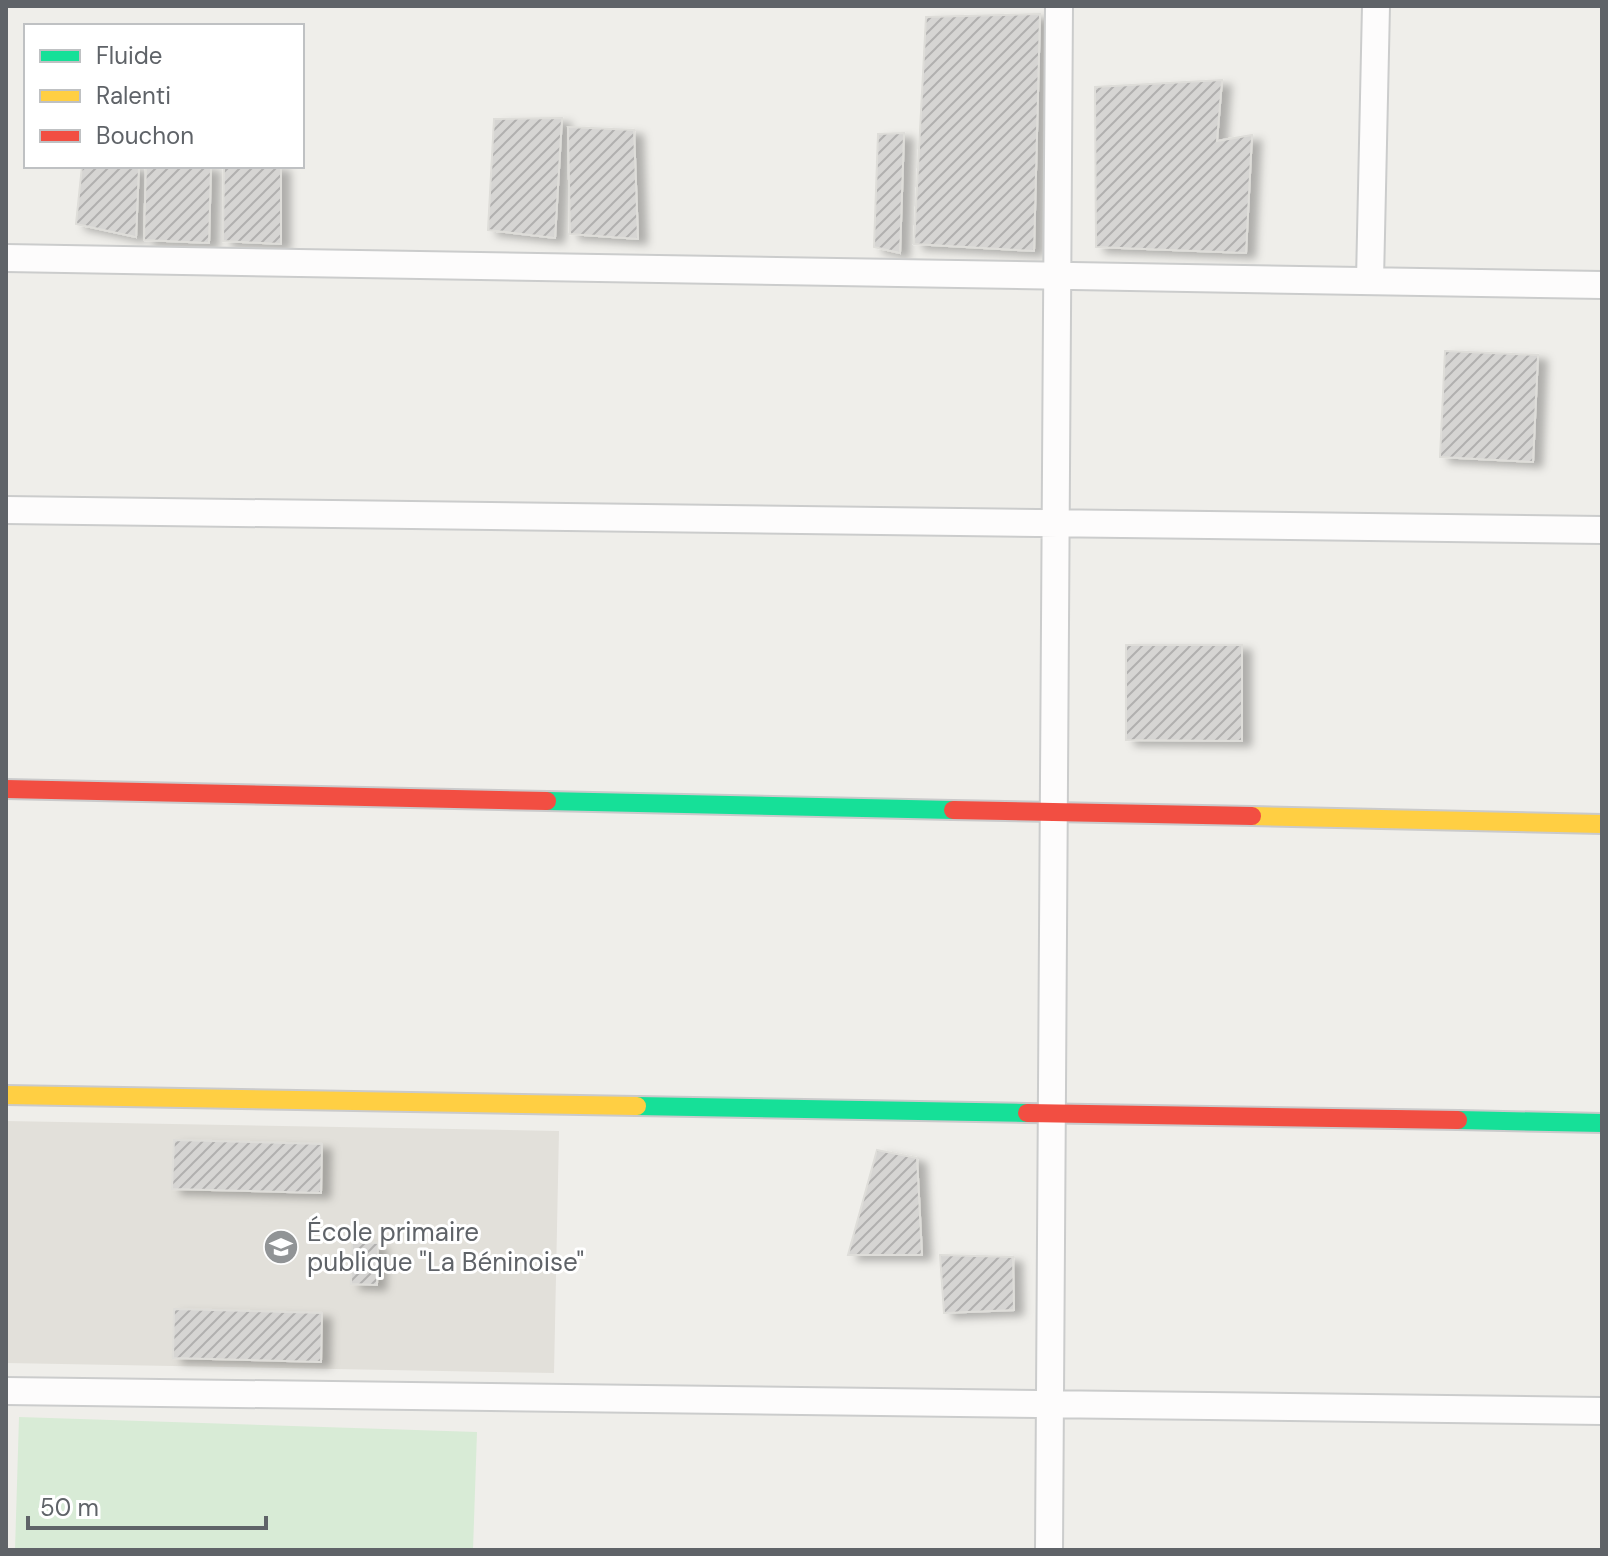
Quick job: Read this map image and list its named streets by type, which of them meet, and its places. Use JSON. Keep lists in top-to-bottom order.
{
  "places": {
    "school or university": ["École primaire publique \"La Béninoise\""]
  },
  "legend": ["Fluide", "Ralenti", "Bouchon"],
  "scale_bar": "50 m"
}
